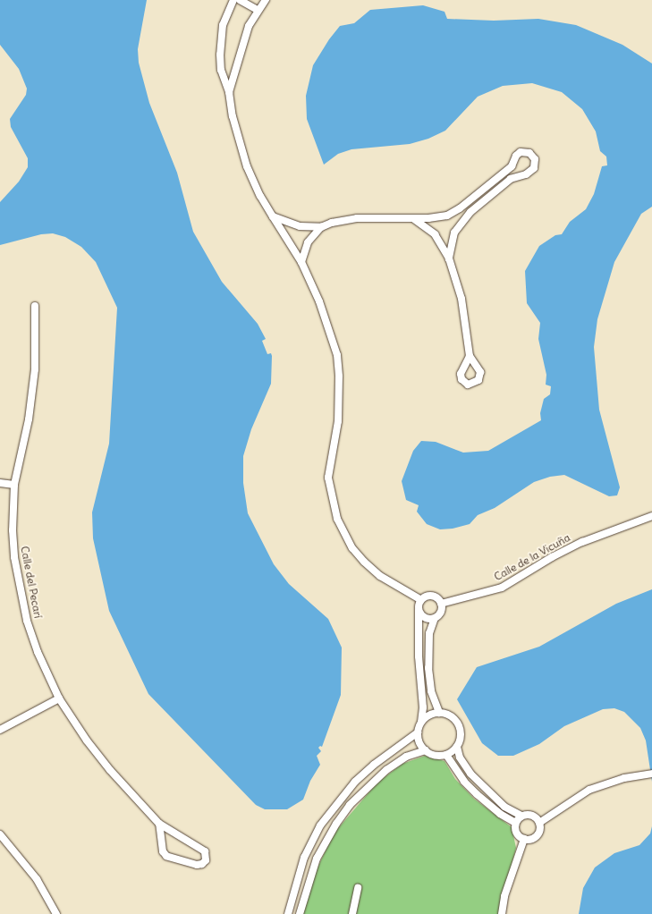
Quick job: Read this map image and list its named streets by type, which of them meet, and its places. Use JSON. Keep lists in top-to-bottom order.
{
  "streets": {
    "street": ["Calle de la Vicuña", "Calle del Pecarí"]
  }
}
